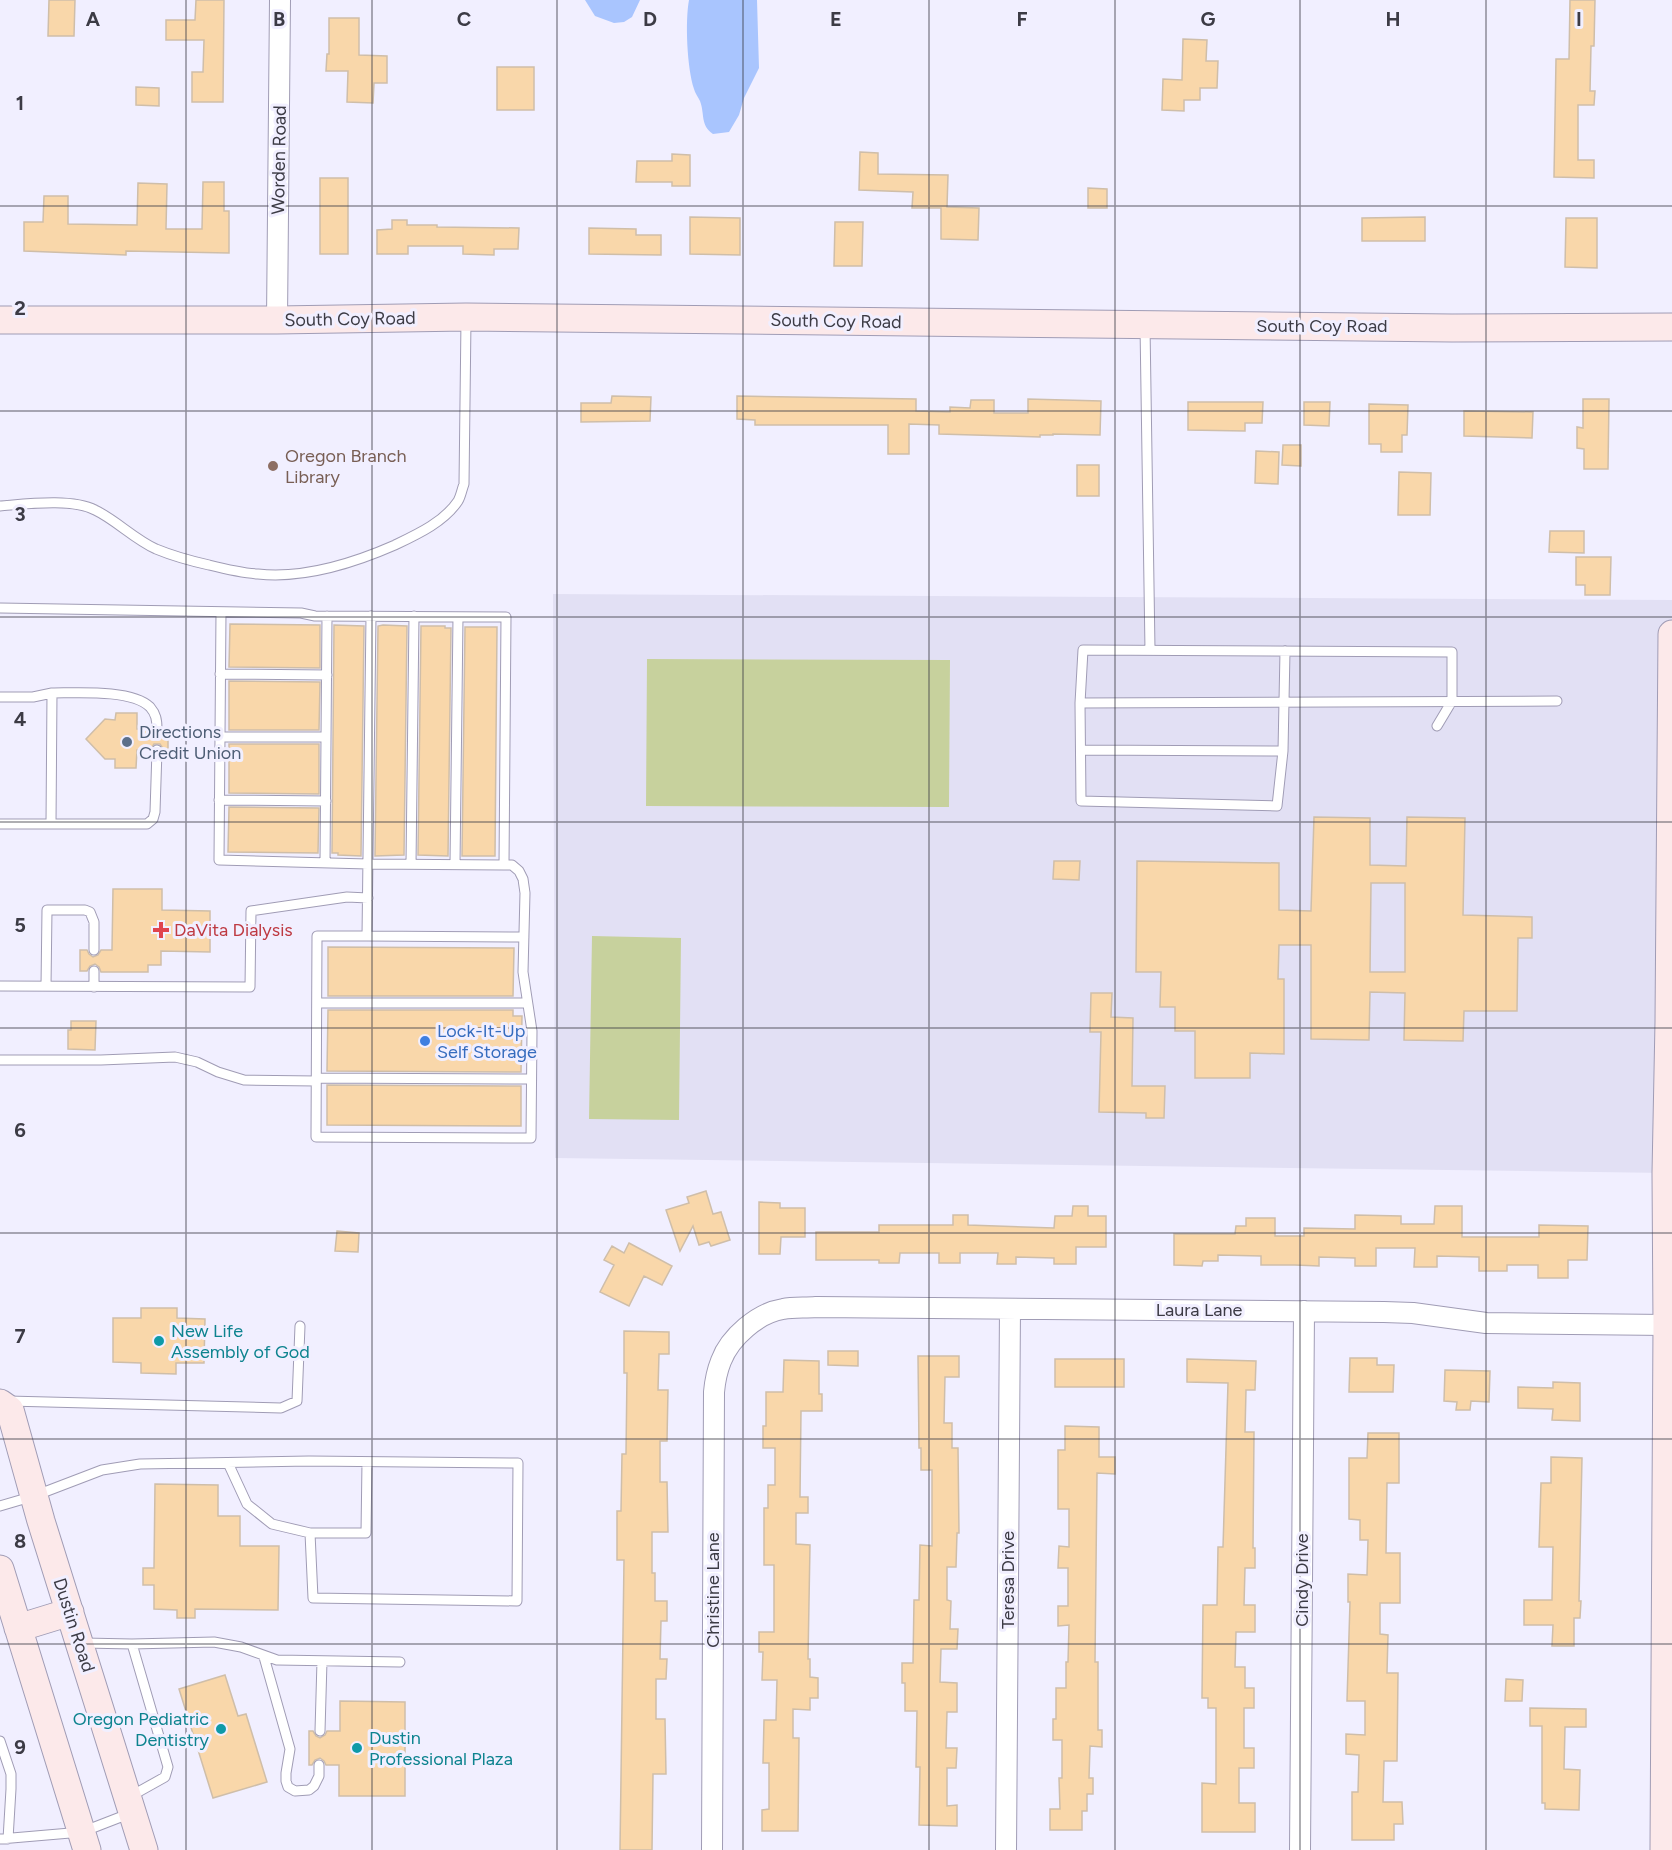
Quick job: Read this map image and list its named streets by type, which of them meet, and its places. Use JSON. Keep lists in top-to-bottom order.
{
  "streets": {
    "street": [
      "Worden Road",
      "South Coy Road",
      "Laura Lane",
      "Teresa Drive",
      "Cindy Drive",
      "Christine Lane",
      "Dustin Road"
    ]
  },
  "crossings": [
    ["Worden Road", "South Coy Road"],
    ["Laura Lane", "Teresa Drive"],
    ["Laura Lane", "Cindy Drive"],
    ["Laura Lane", "Christine Lane"]
  ],
  "places": {
    "other": [
      "Oregon Branch Library",
      "Directions Credit Union",
      "Lock-It-Up Self Storage",
      "New Life Assembly of God",
      "Oregon Pediatric Dentistry",
      "Dustin Professional Plaza"
    ],
    "health": ["DaVita Dialysis"]
  },
  "grid": {
    "columns": [
      "A",
      "B",
      "C",
      "D",
      "E",
      "F",
      "G",
      "H",
      "I"
    ],
    "rows": [
      "1",
      "2",
      "3",
      "4",
      "5",
      "6",
      "7",
      "8",
      "9"
    ]
  }
}
